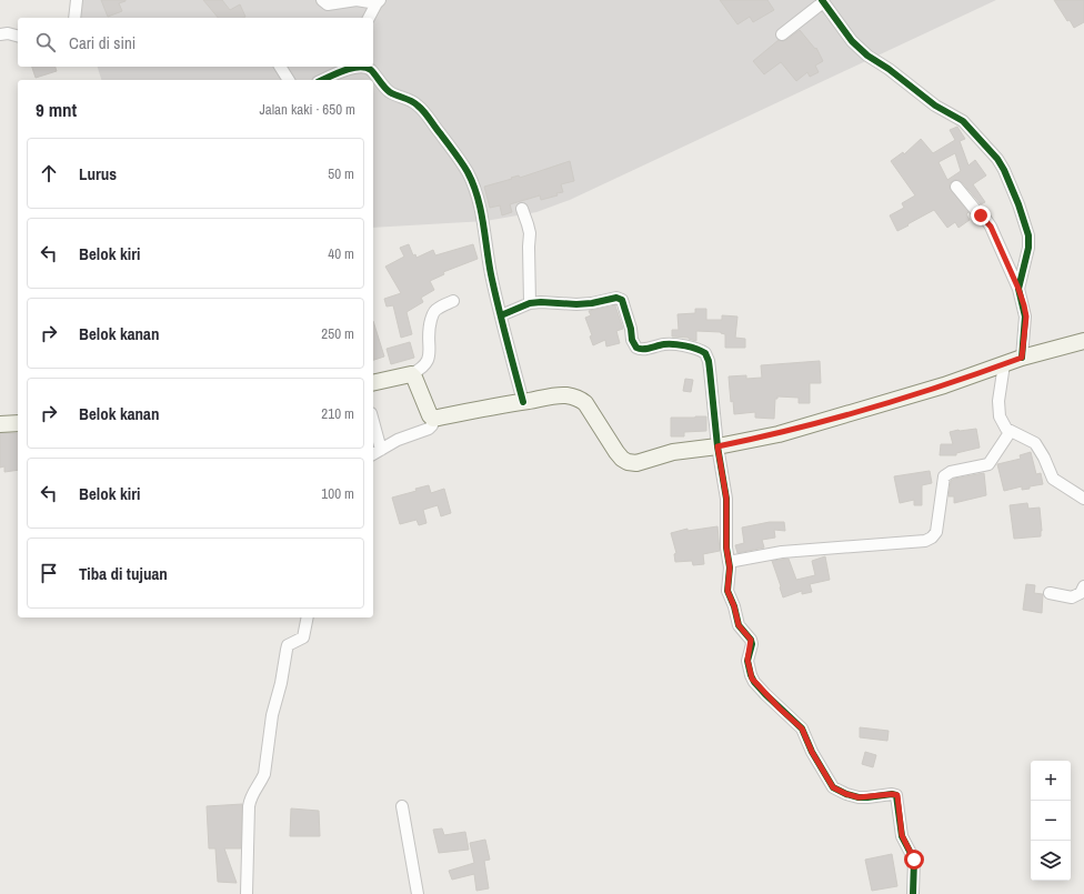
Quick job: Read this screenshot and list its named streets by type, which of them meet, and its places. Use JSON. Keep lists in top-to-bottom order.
{
  "page": {
    "search": "Cari di sini",
    "heading": ["9 mnt", "Jalan kaki · 650 m"],
    "list": [
      ["Lurus", "50 m"],
      ["Belok kiri", "40 m"],
      ["Belok kanan", "250 m"],
      ["Belok kanan", "210 m"],
      ["Belok kiri", "100 m"],
      "Tiba di tujuan"
    ],
    "map_buttons": ["+", "−"]
  }
}
